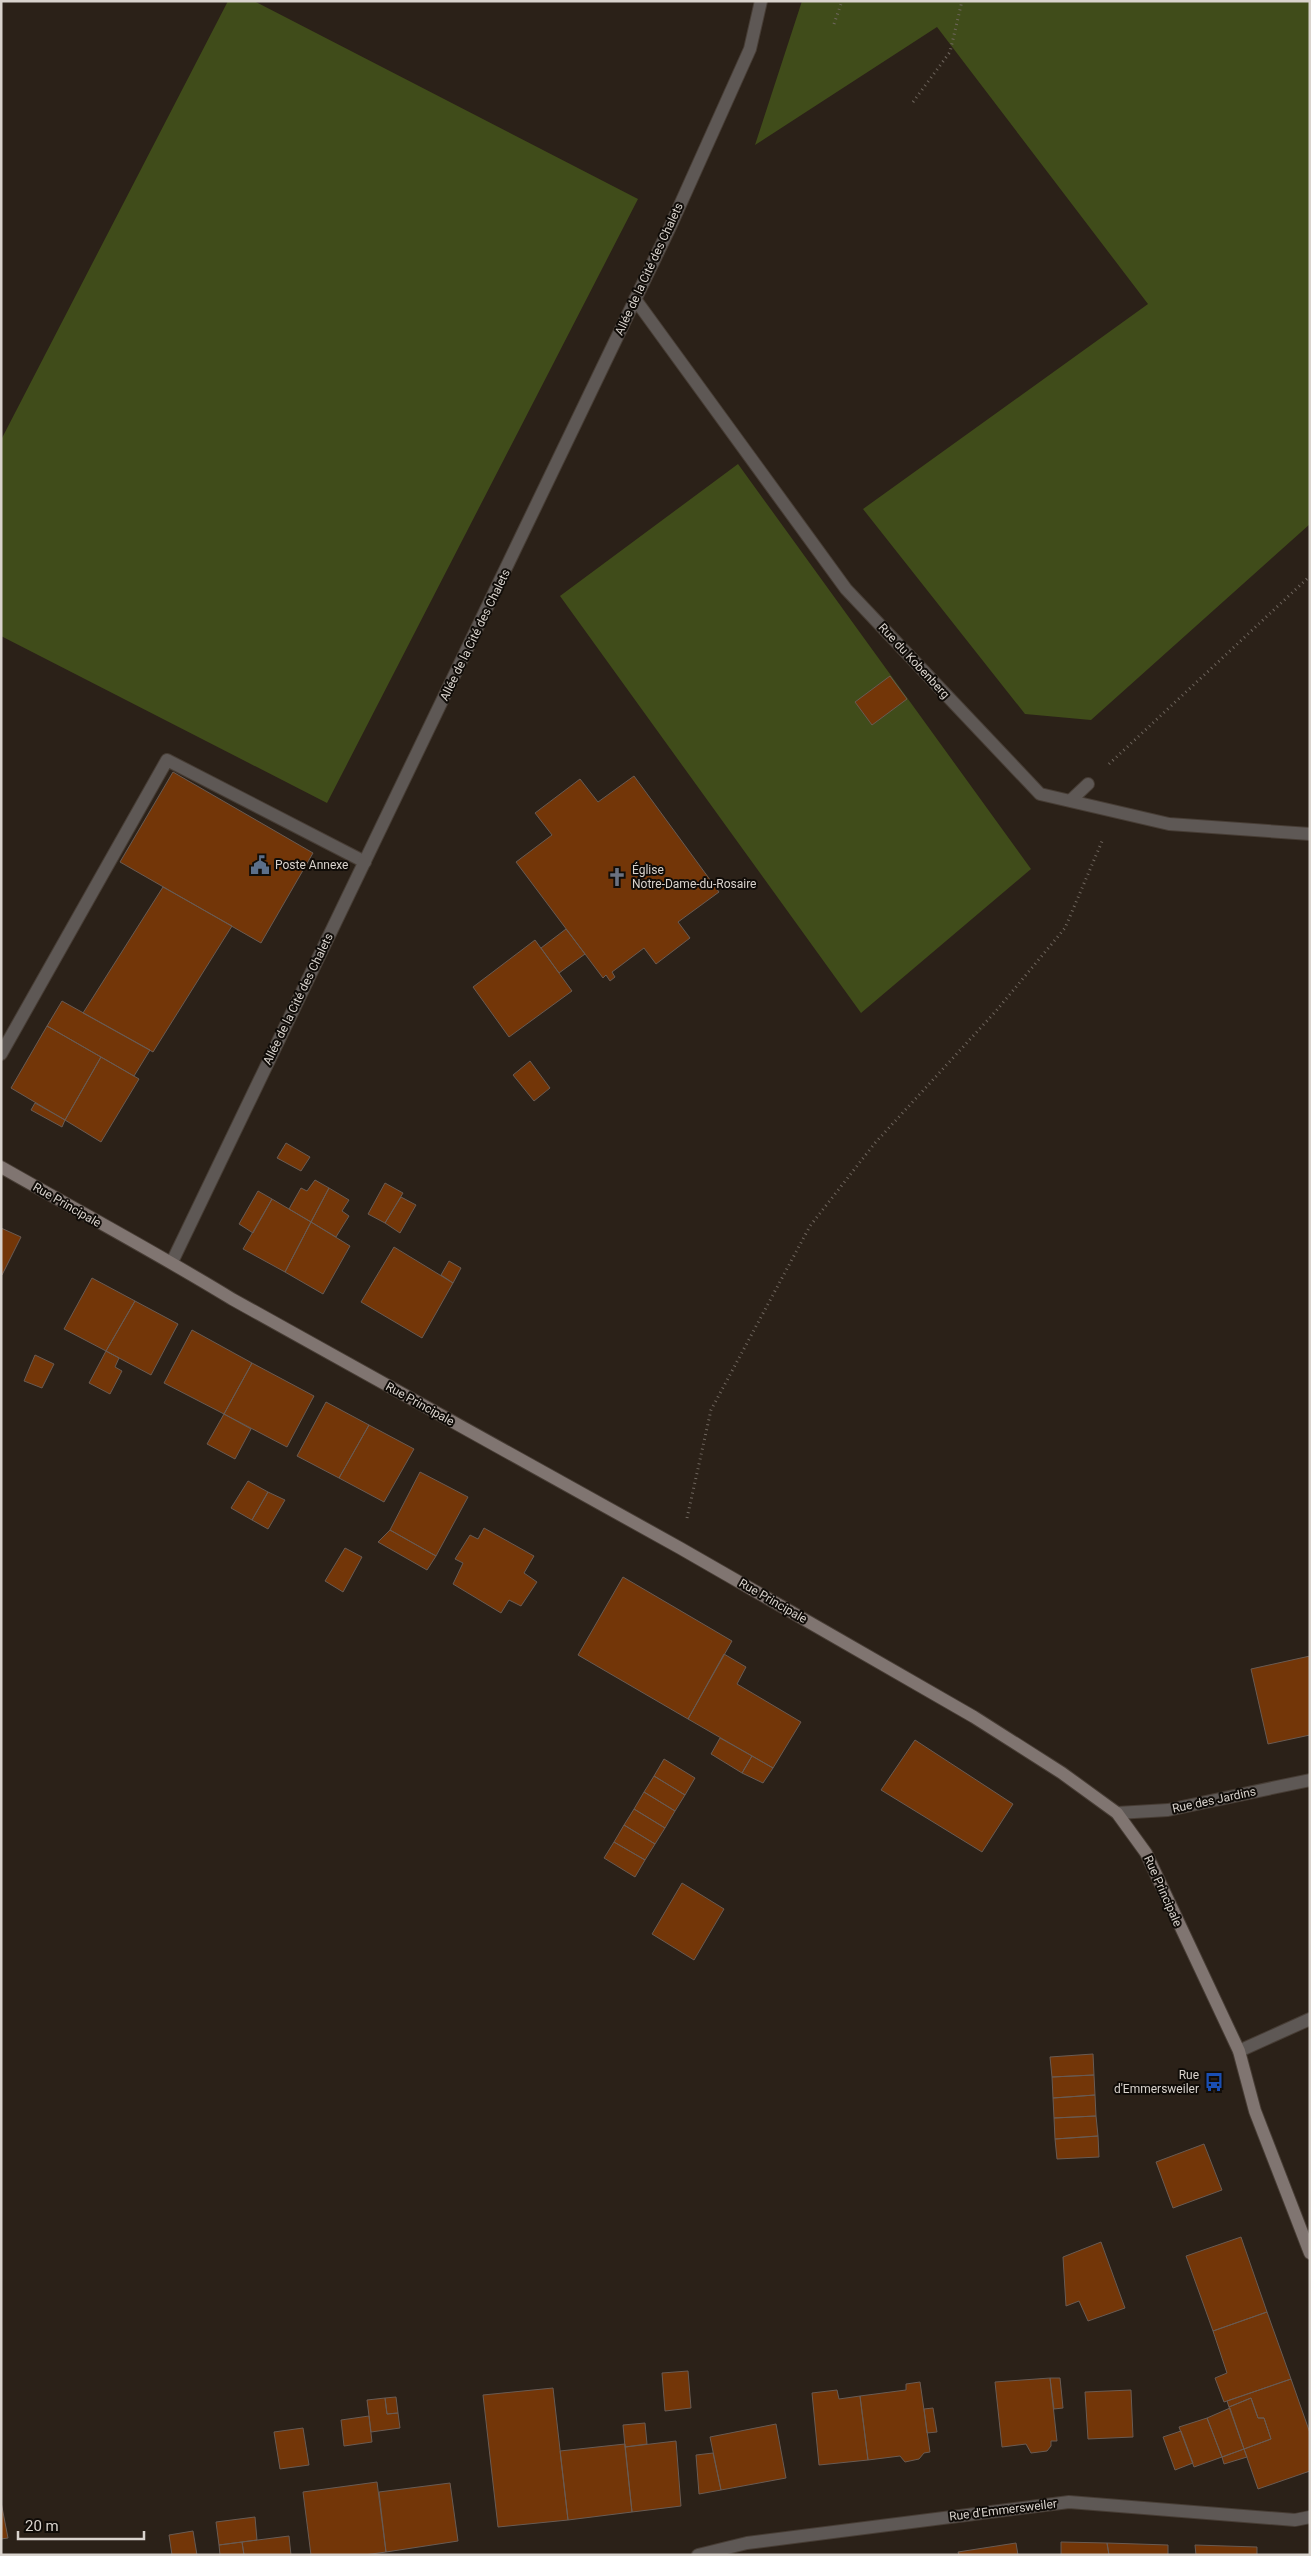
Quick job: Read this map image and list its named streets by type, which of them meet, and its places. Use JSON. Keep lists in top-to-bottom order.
{
  "streets": {
    "main road": ["Rue Principale"],
    "street": [
      "Allée de la Cité des Chalets",
      "Rue du Kobenberg",
      "Rue des Jardins",
      "Rue d'Emmersweiler"
    ]
  },
  "crossings": [
    ["Allée de la Cité des Chalets", "Rue du Kobenberg"],
    ["Allée de la Cité des Chalets", "Rue Principale"],
    ["Rue Principale", "Rue des Jardins"]
  ],
  "places": {
    "public building": ["Poste Annexe"],
    "church": ["Église Notre-Dame-du-Rosaire"],
    "bus stop": ["Rue d'Emmersweiler"]
  },
  "scale_bar": "20 m"
}
